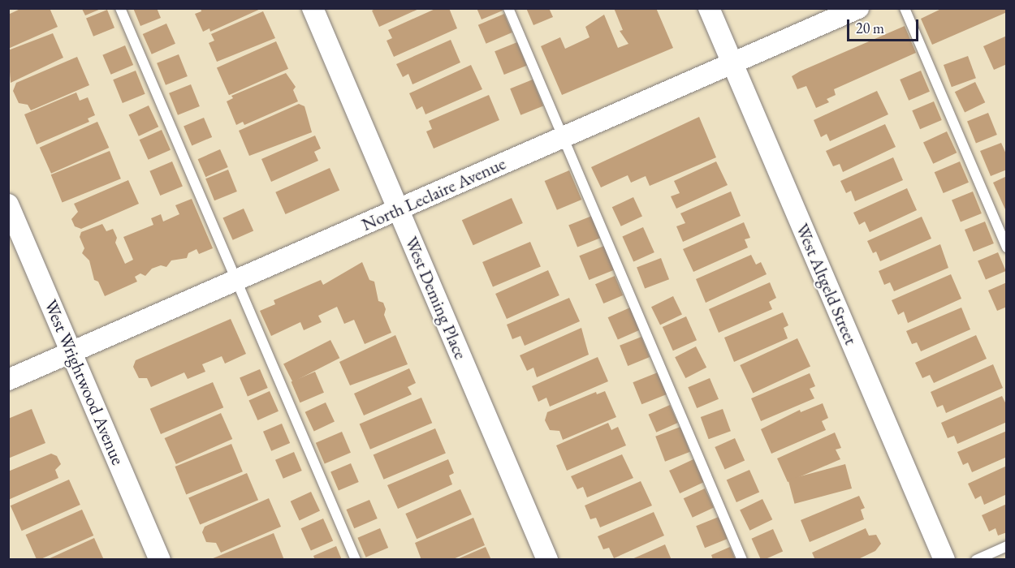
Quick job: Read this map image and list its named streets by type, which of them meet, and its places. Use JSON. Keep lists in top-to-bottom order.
{
  "streets": {
    "street": [
      "North Leclaire Avenue",
      "West Altgeld Street",
      "West Deming Place",
      "West Wrightwood Avenue"
    ]
  },
  "crossings": [
    ["North Leclaire Avenue", "West Altgeld Street"],
    ["North Leclaire Avenue", "West Deming Place"],
    ["North Leclaire Avenue", "West Wrightwood Avenue"]
  ],
  "scale_bar": "20 m"
}
